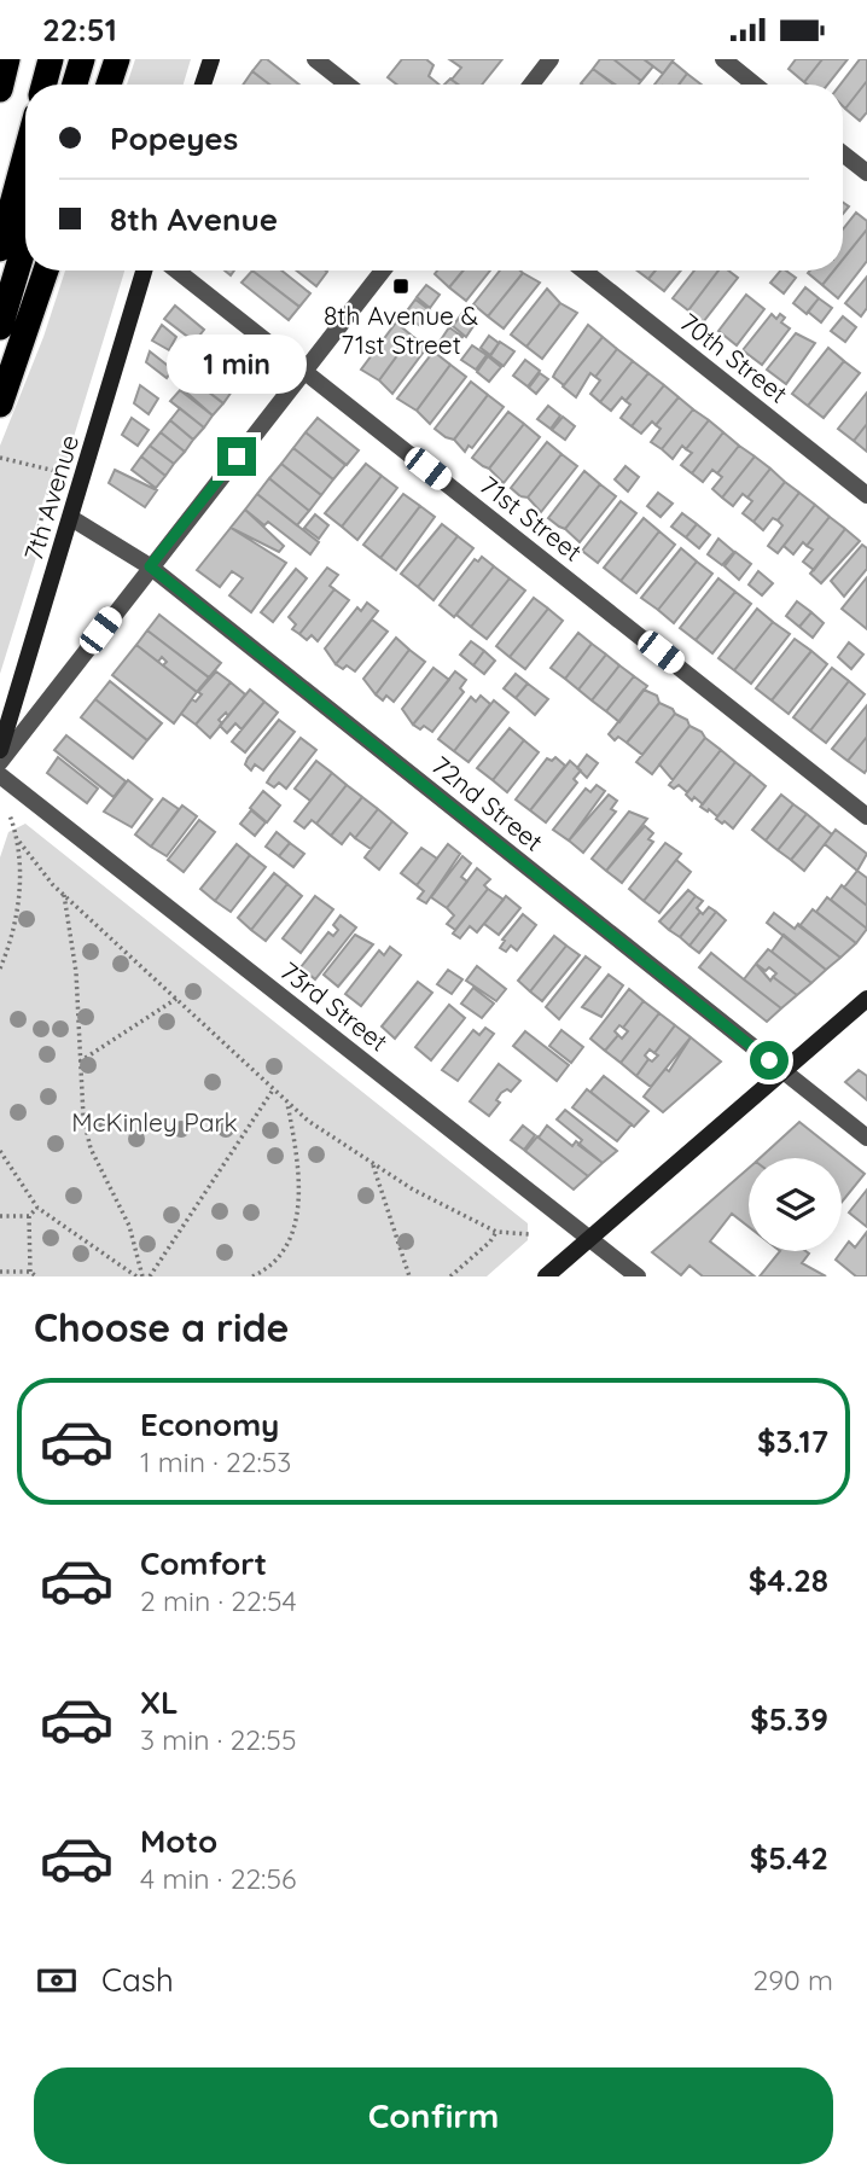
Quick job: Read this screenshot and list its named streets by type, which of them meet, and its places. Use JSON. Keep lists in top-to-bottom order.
{
  "streets": {
    "main road": ["7th Avenue"],
    "street": [
      "70th Street",
      "71st Street",
      "72nd Street",
      "73rd Street"
    ]
  },
  "crossings": [
    ["7th Avenue", "72nd Street"]
  ],
  "parks": ["McKinley Park"],
  "places": {
    "transit": ["8th Avenue & 71st Street"]
  },
  "page": {
    "status": "22:51",
    "banner": ["Popeyes", "8th Avenue"],
    "bubble": "1 min",
    "heading": "Choose a ride",
    "list": [
      {
        "name": "Economy",
        "note": "1 min · 22:53",
        "value": "$3.17"
      },
      {
        "name": "Comfort",
        "note": "2 min · 22:54",
        "value": "$4.28"
      },
      {
        "name": "XL",
        "note": "3 min · 22:55",
        "value": "$5.39"
      },
      {
        "name": "Moto",
        "note": "4 min · 22:56",
        "value": "$5.42"
      }
    ],
    "pay": ["Cash", "290 m"],
    "buttons": "Confirm"
  }
}
